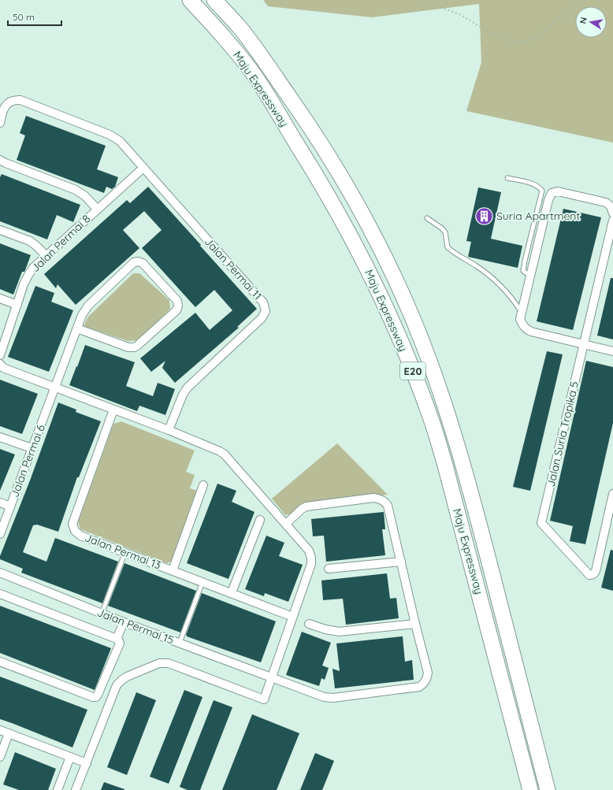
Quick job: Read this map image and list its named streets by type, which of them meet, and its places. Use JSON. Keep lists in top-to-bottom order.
{
  "streets": {
    "highway": ["Maju Expressway", "E20"],
    "street": [
      "Jalan Permai 8",
      "Jalan Permai 11",
      "Jalan Suria Tropika 5",
      "Jalan Permai 6",
      "Jalan Permai 13",
      "Jalan Permai 15"
    ]
  },
  "crossings": [
    ["Jalan Permai 8", "Jalan Permai 11"]
  ],
  "places": {
    "building": ["Suria Apartment"]
  },
  "scale_bar": "50 m",
  "north": "left"
}
